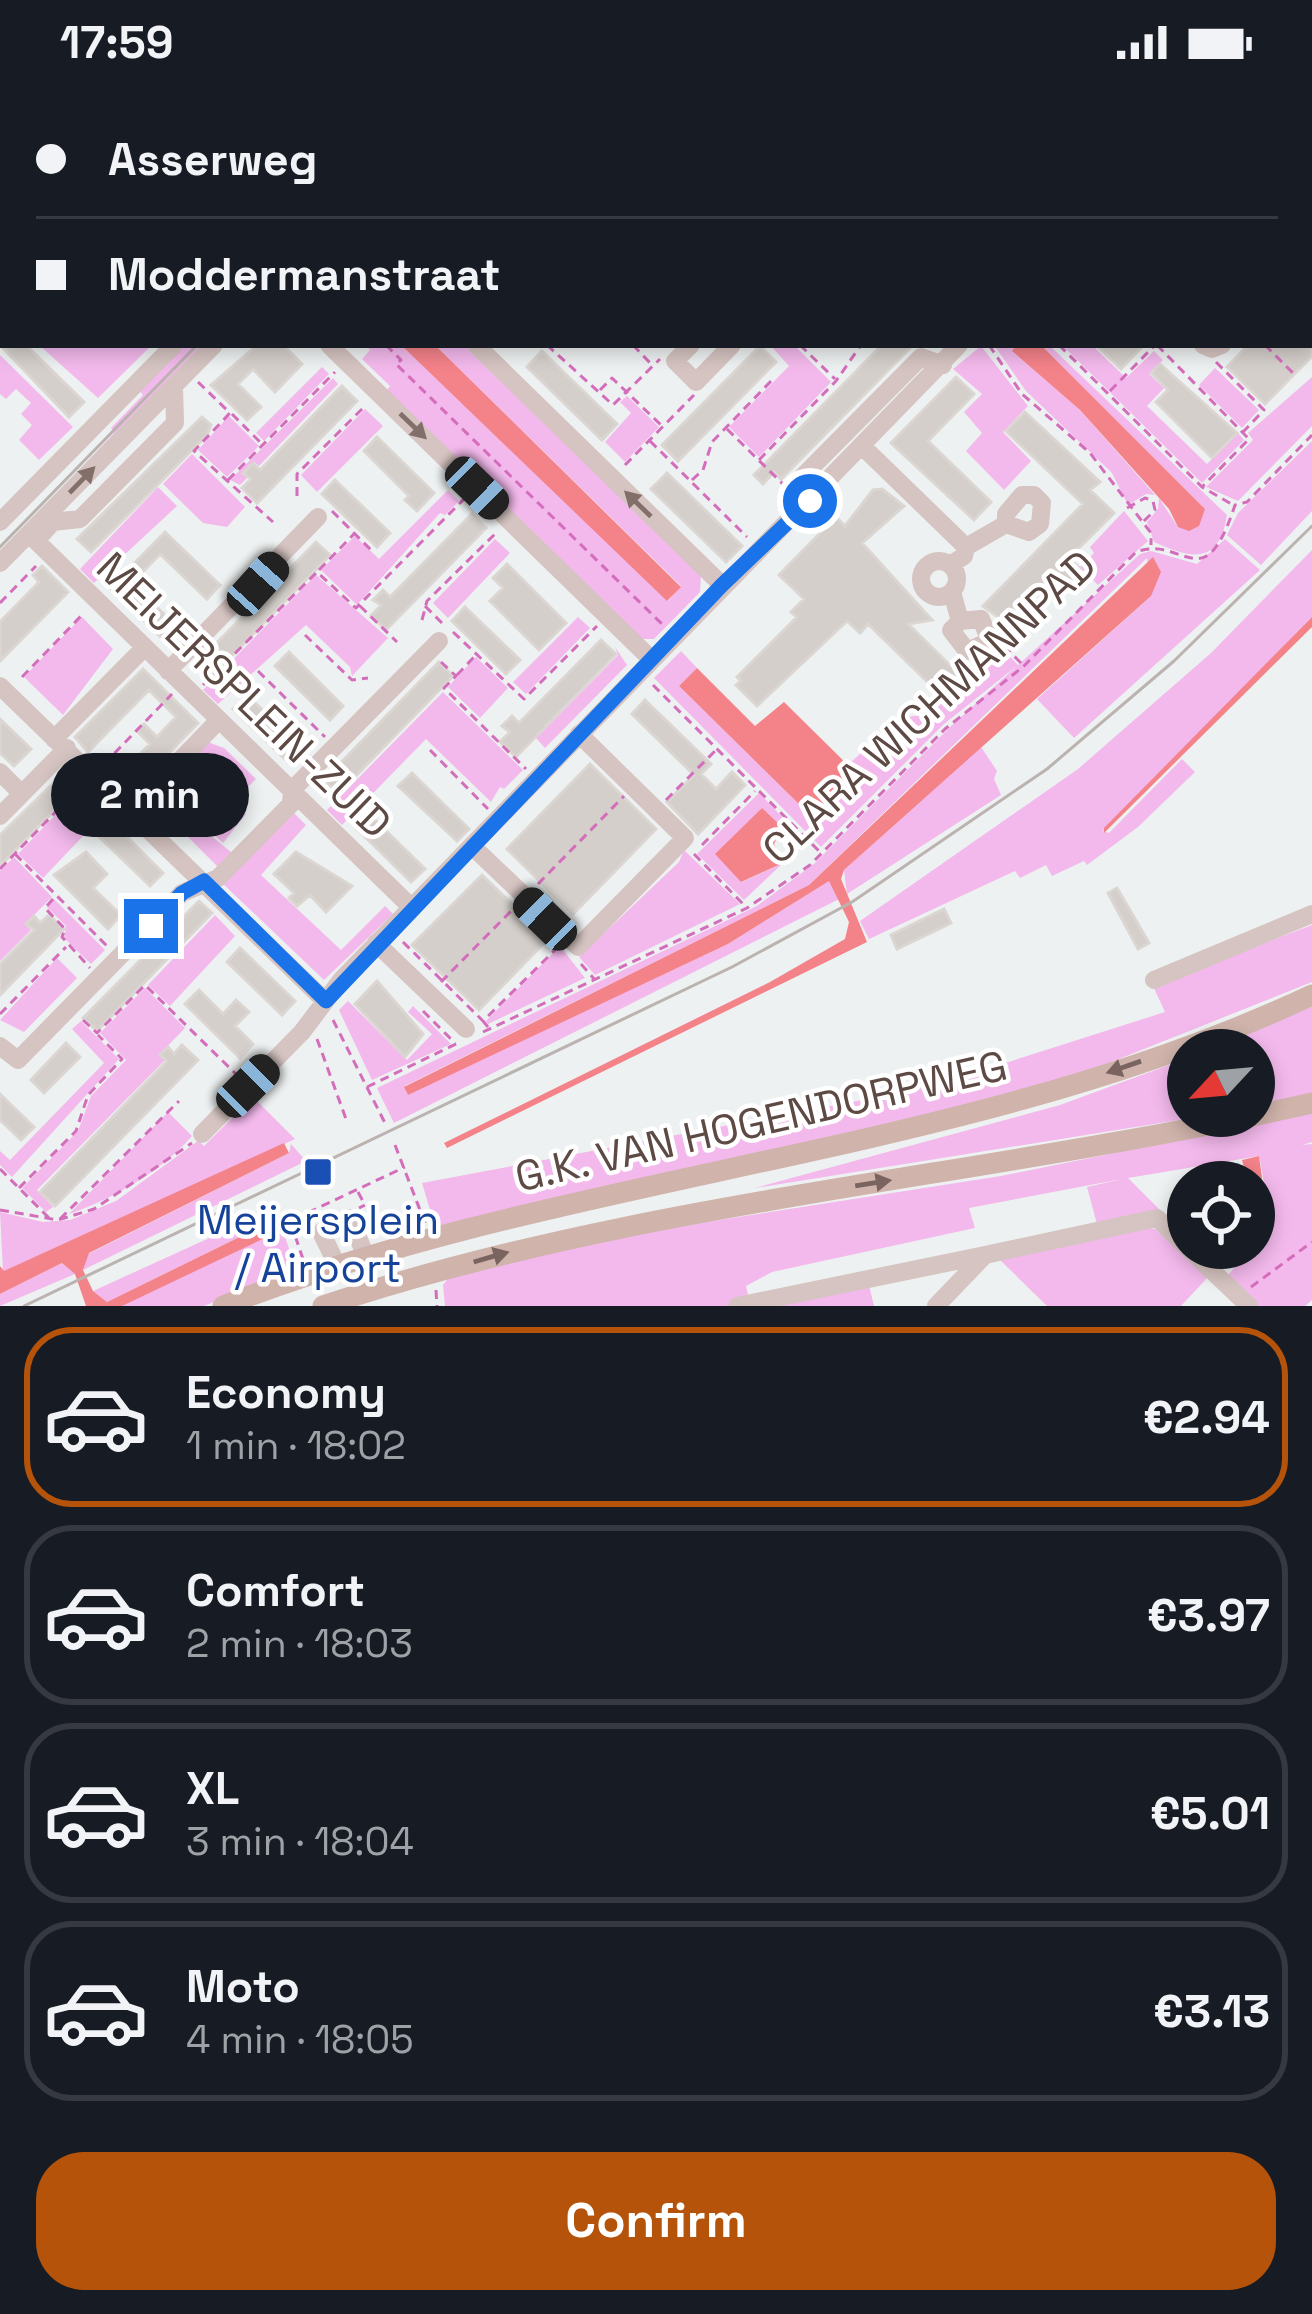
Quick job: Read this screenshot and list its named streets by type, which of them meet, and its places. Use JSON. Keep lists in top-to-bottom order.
{
  "streets": {
    "main road": ["G.K. VAN HOGENDORPWEG"],
    "street": ["MEIJERSPLEIN-ZUID"],
    "path": ["CLARA WICHMANNPAD"]
  },
  "places": {
    "transit": ["Meijersplein / Airport"]
  },
  "north": "bottom left",
  "page": {
    "status": "17:59",
    "banner": ["Asserweg", "Moddermanstraat"],
    "bubble": "2 min",
    "list": [
      {
        "name": "Economy",
        "note": "1 min · 18:02",
        "value": "€2.94"
      },
      {
        "name": "Comfort",
        "note": "2 min · 18:03",
        "value": "€3.97"
      },
      {
        "name": "XL",
        "note": "3 min · 18:04",
        "value": "€5.01"
      },
      {
        "name": "Moto",
        "note": "4 min · 18:05",
        "value": "€3.13"
      }
    ],
    "buttons": "Confirm"
  }
}
